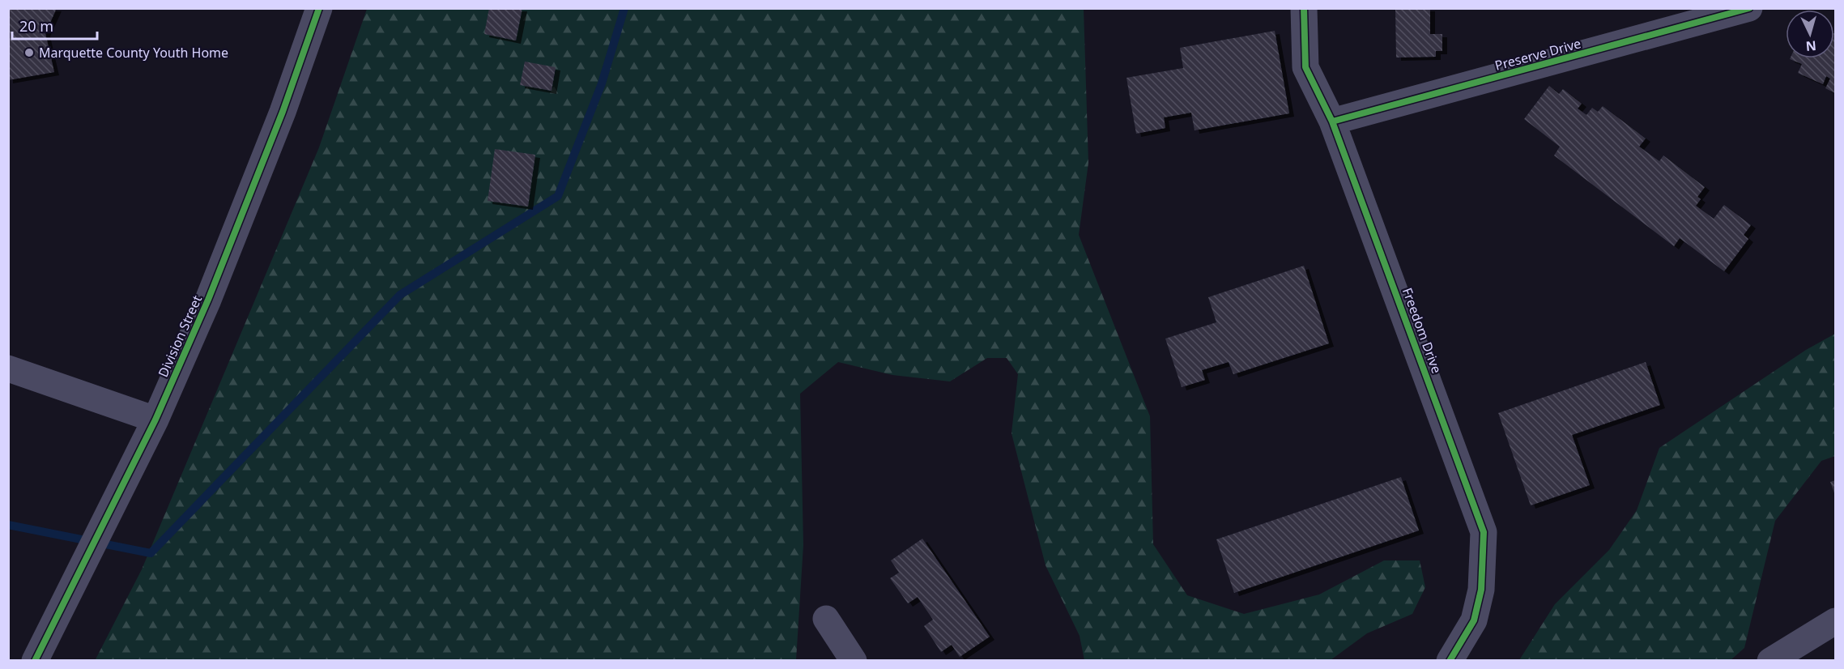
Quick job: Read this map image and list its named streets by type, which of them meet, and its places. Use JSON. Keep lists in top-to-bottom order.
{
  "streets": {
    "street": ["Preserve Drive", "Freedom Drive", "Division Street"]
  },
  "crossings": [
    ["Preserve Drive", "Freedom Drive"]
  ],
  "places": ["Marquette County Youth Home"],
  "scale_bar": "20 m",
  "north": "bottom"
}
